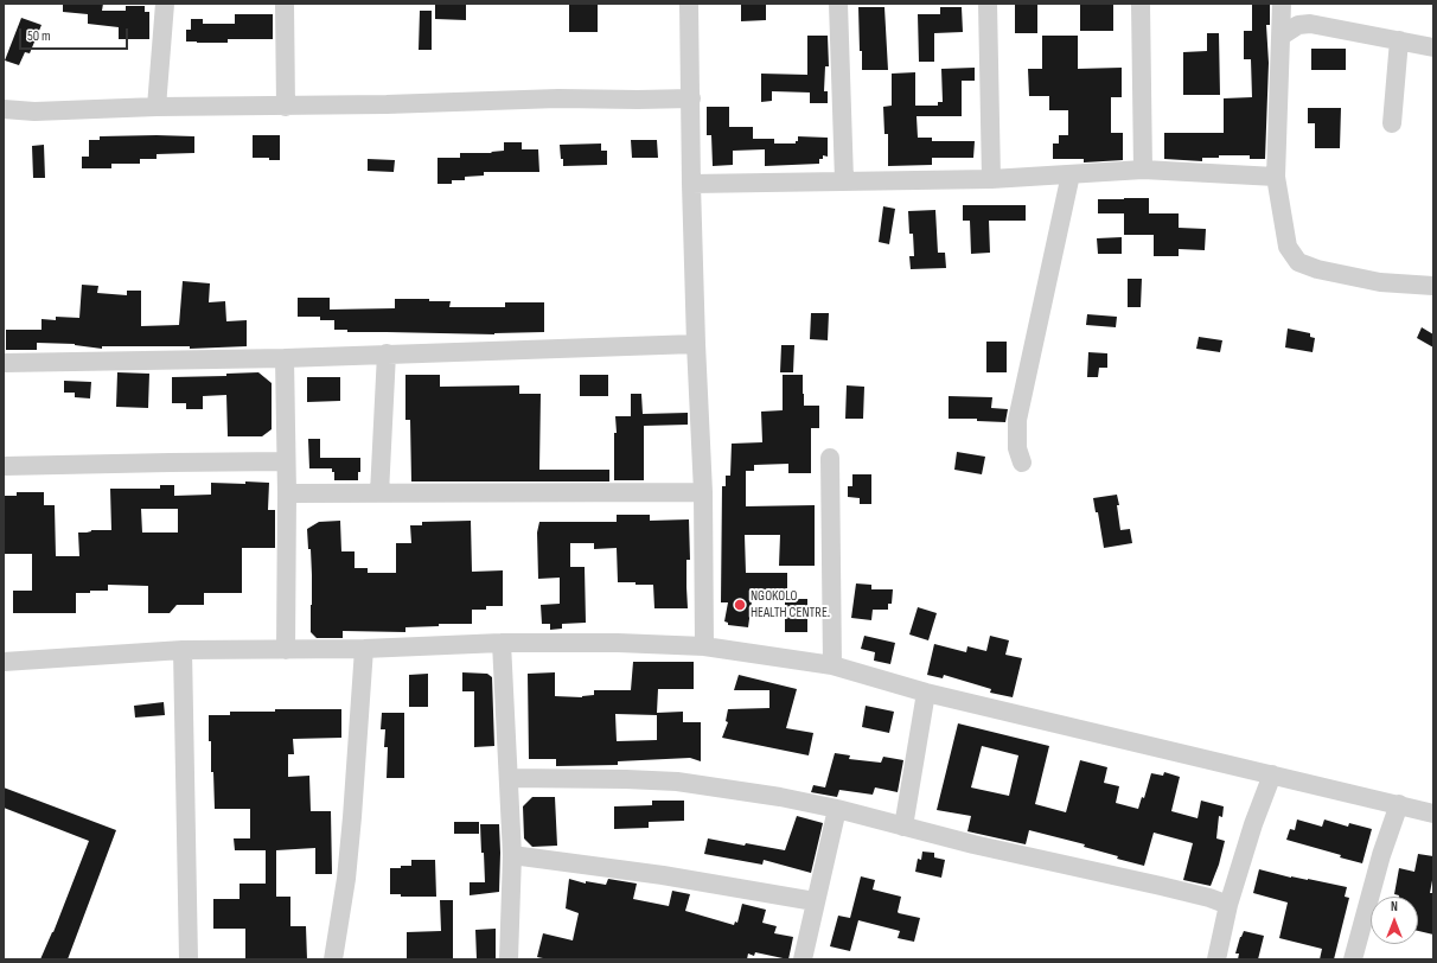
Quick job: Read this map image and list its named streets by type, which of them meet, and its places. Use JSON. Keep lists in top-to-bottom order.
{
  "places": ["NGOKOLO HEALTH CENTRE."],
  "scale_bar": "50 m",
  "north": "top"
}
